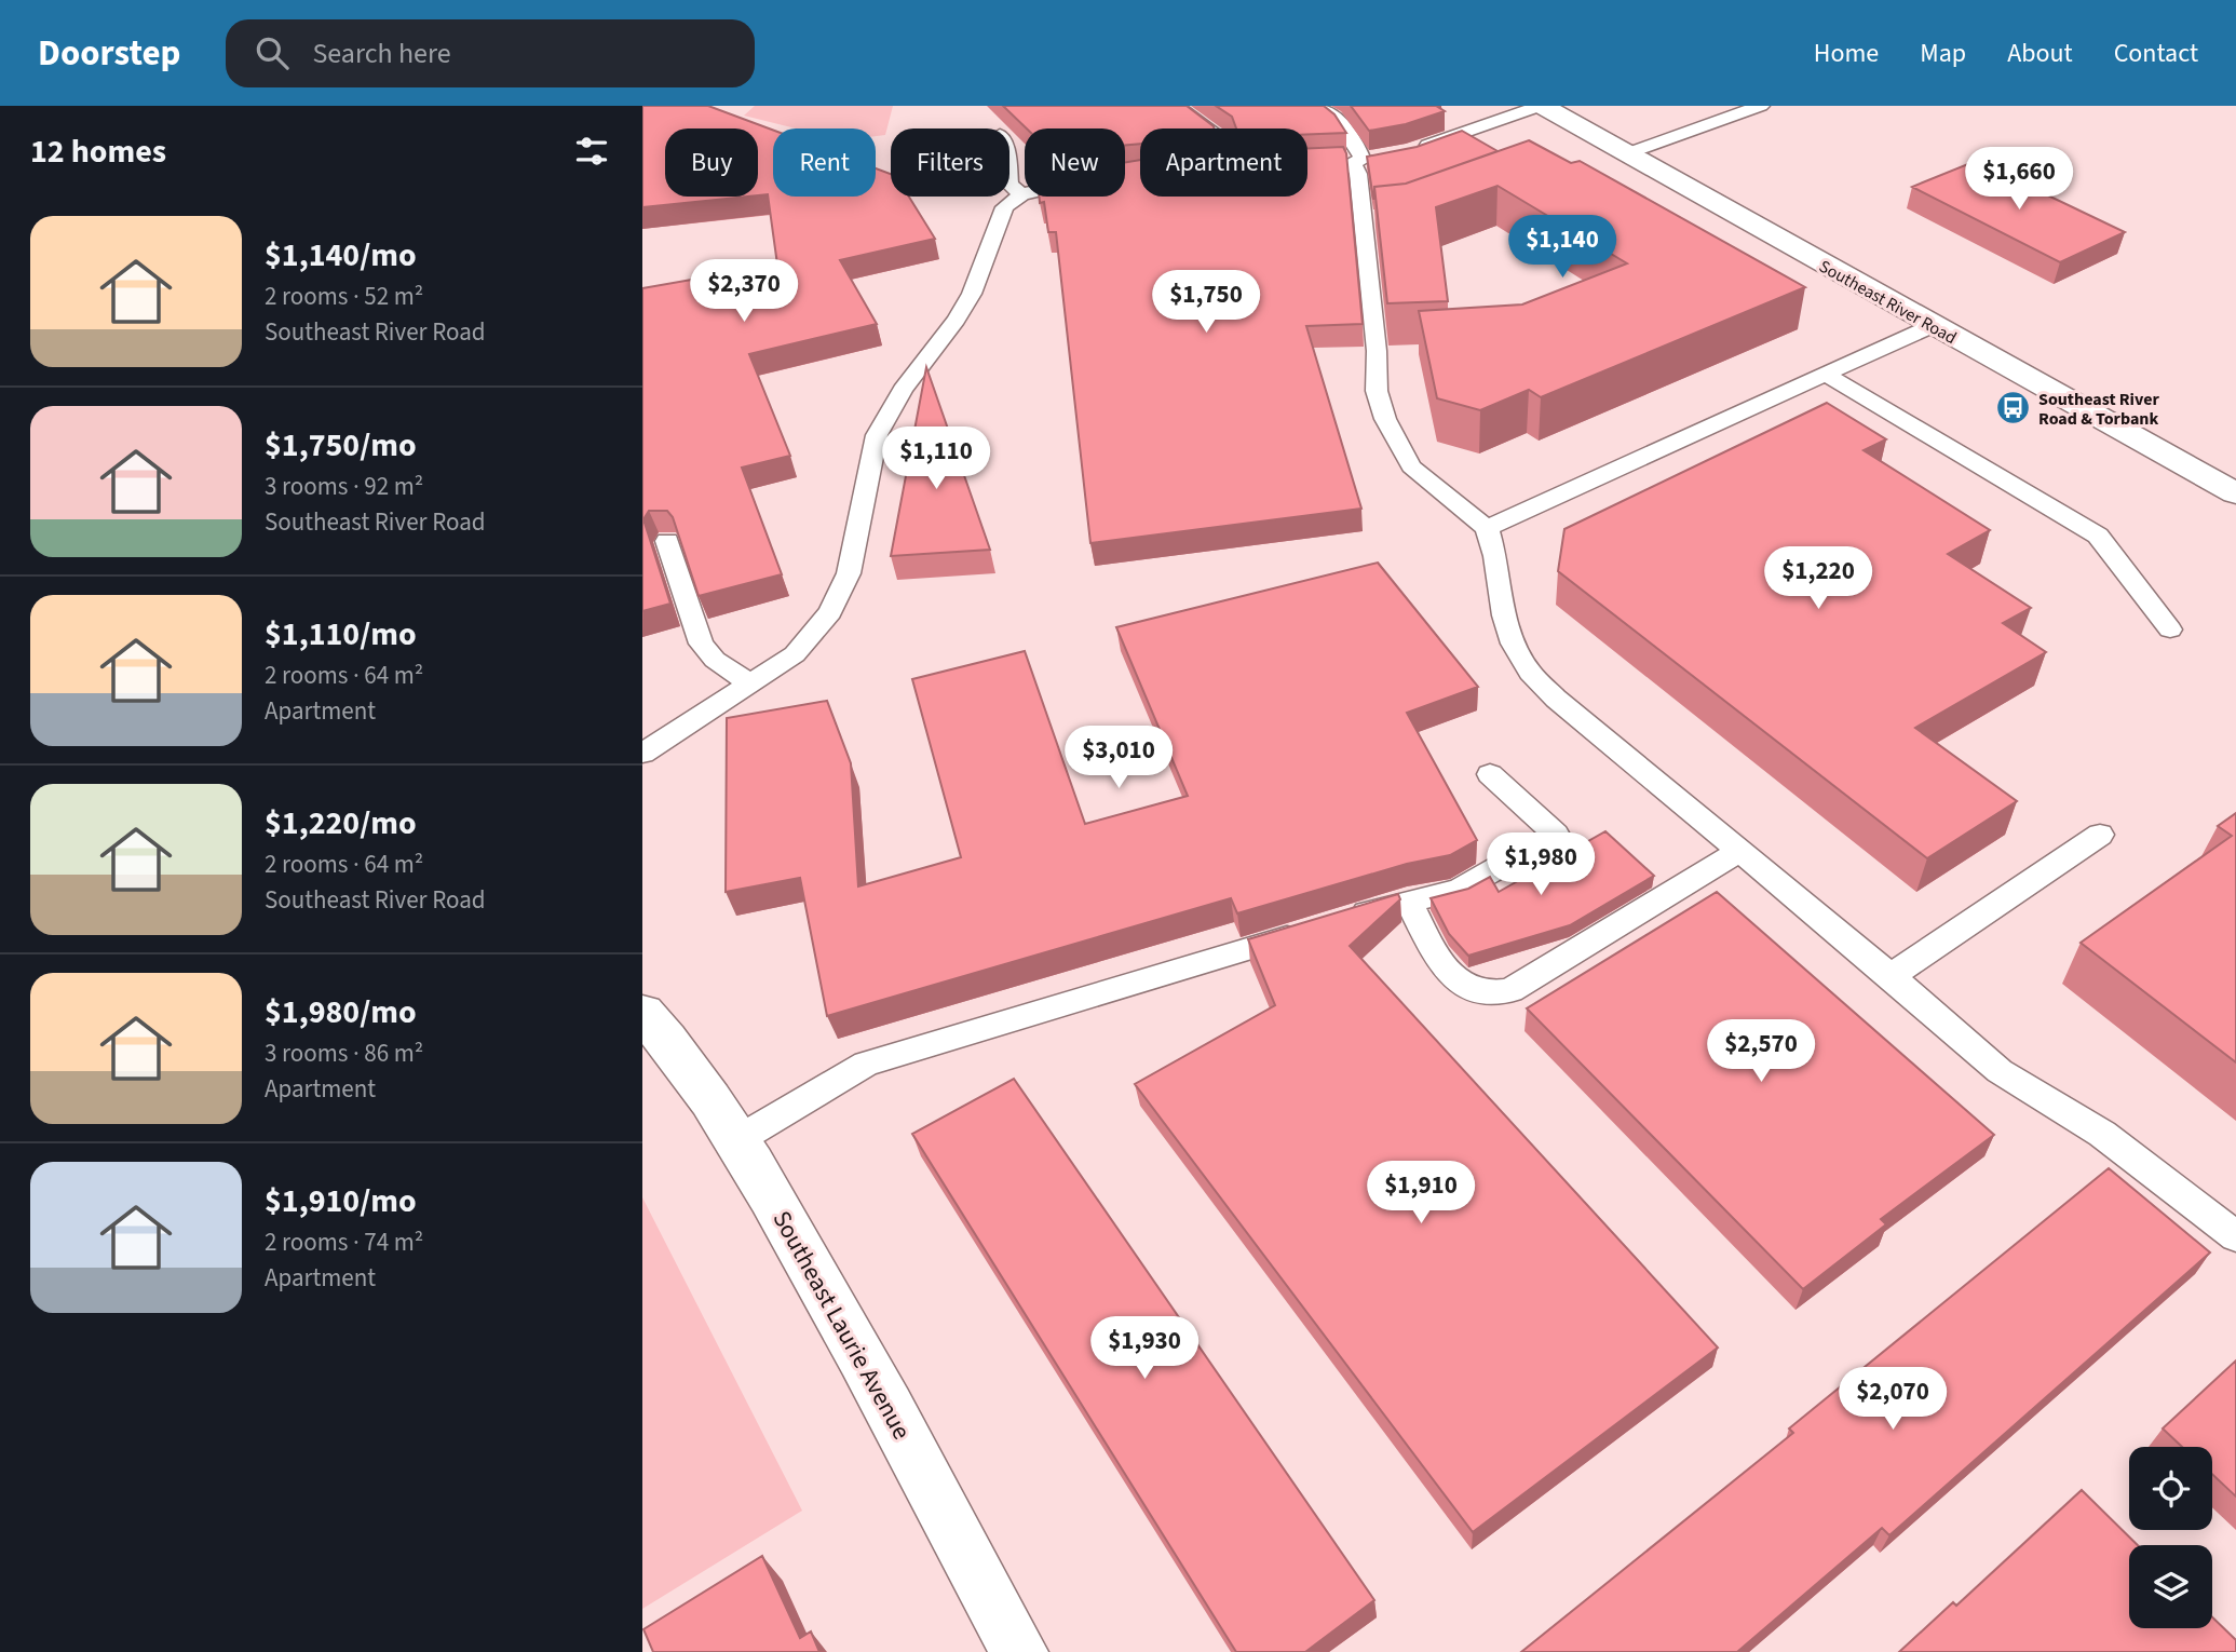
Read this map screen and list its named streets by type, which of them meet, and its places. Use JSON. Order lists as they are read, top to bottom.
{
  "streets": {
    "street": ["Southeast River Road", "Southeast Laurie Avenue"]
  },
  "places": {
    "bus stop": ["Southeast River Road & Torbank"]
  },
  "page": {
    "header": "Doorstep",
    "search": "Search here",
    "nav": [
      "Home",
      "Map",
      "About",
      "Contact"
    ],
    "heading": "12 homes",
    "chip": [
      "Buy",
      "Rent",
      "Filters",
      "New",
      "Apartment"
    ],
    "price": [
      "$1,660",
      "$1,140",
      "$2,370",
      "$1,750",
      "$1,110",
      "$1,220",
      "$3,010",
      "$1,980",
      "$2,570",
      "$1,910",
      "$1,930",
      "$2,070"
    ],
    "list": [
      {
        "name": "$1,140/mo",
        "note": "2 rooms · 52 m² · Southeast River Road"
      },
      {
        "name": "$1,750/mo",
        "note": "3 rooms · 92 m² · Southeast River Road"
      },
      {
        "name": "$1,110/mo",
        "note": "2 rooms · 64 m² · Apartment"
      },
      {
        "name": "$1,220/mo",
        "note": "2 rooms · 64 m² · Southeast River Road"
      },
      {
        "name": "$1,980/mo",
        "note": "3 rooms · 86 m² · Apartment"
      },
      {
        "name": "$1,910/mo",
        "note": "2 rooms · 74 m² · Apartment"
      }
    ]
  }
}
